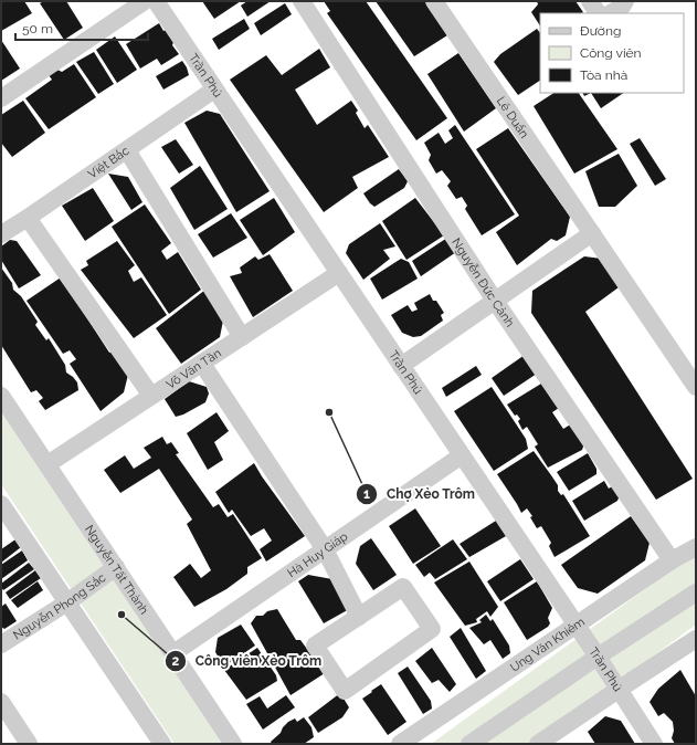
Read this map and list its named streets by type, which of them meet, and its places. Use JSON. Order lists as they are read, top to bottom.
{
  "streets": {
    "street": [
      "Trần Phú",
      "Lê Duẩn",
      "Việt Bắc",
      "Nguyễn Đức Cảnh",
      "Võ Văn Tần",
      "Hà Huy Giáp",
      "Nguyễn Tất Thành",
      "Nguyễn Phong Sắc",
      "Ung Văn Khiêm"
    ]
  },
  "crossings": [
    ["Trần Phú", "Việt Bắc"],
    ["Trần Phú", "Võ Văn Tần"],
    ["Trần Phú", "Hà Huy Giáp"],
    ["Trần Phú", "Ung Văn Khiêm"],
    ["Nguyễn Đức Cảnh", "Ung Văn Khiêm"],
    ["Võ Văn Tần", "Nguyễn Tất Thành"],
    ["Hà Huy Giáp", "Nguyễn Tất Thành"],
    ["Nguyễn Tất Thành", "Nguyễn Phong Sắc"]
  ],
  "places": ["Chợ Xẻo Trôm", "Công viên Xẻo Trôm"],
  "legend": ["Đường", "Công viên", "Tòa nhà"],
  "scale_bar": "50 m"
}
